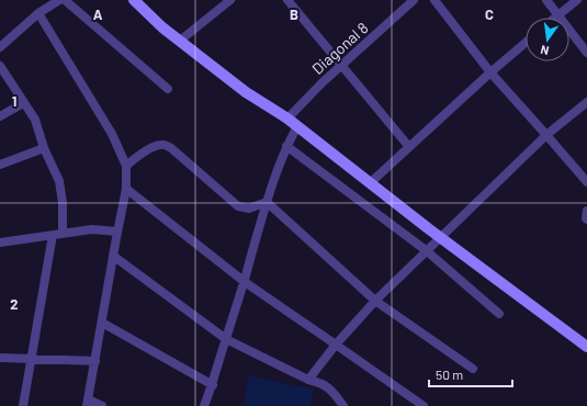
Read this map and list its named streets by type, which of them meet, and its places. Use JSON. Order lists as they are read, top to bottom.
{
  "streets": {
    "street": ["Diagonal 8"]
  },
  "scale_bar": "50 m",
  "north": "bottom",
  "grid": {
    "columns": ["A", "B", "C"],
    "rows": ["1", "2"]
  }
}
